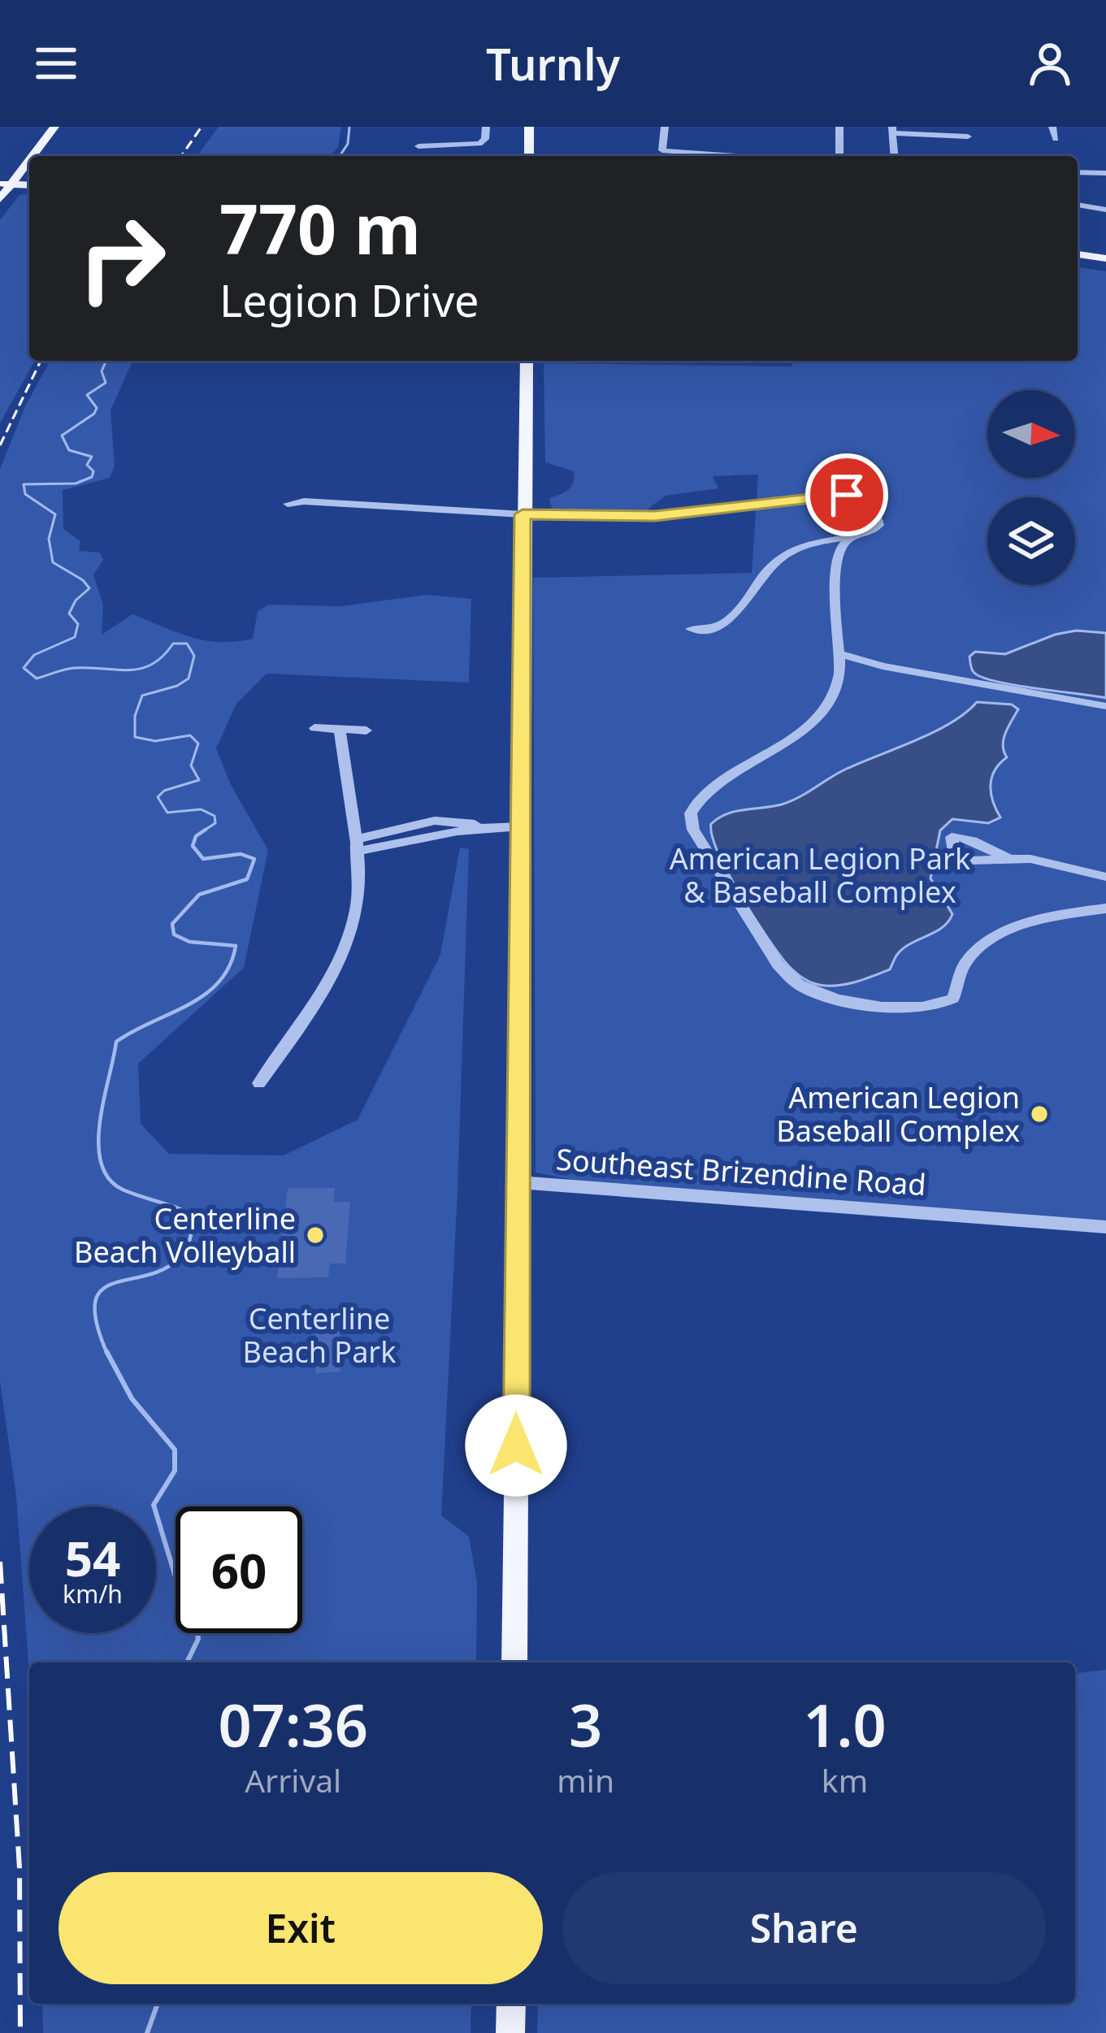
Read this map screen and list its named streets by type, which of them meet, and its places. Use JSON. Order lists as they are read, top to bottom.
{
  "streets": {
    "street": ["Southeast Brizendine Road"]
  },
  "parks": ["American Legion Park & Baseball Complex", "Centerline Beach Park"],
  "places": ["American Legion Baseball Complex", "Centerline Beach Volleyball"],
  "north": "right",
  "page": {
    "header": "Turnly",
    "turn": ["770 m", "Legion Drive"],
    "speed": "54 km/h",
    "limit": "60",
    "eta": [
      "07:36",
      "Arrival",
      "3",
      "min",
      "1.0",
      "km"
    ],
    "buttons": ["Exit", "Share"]
  }
}
